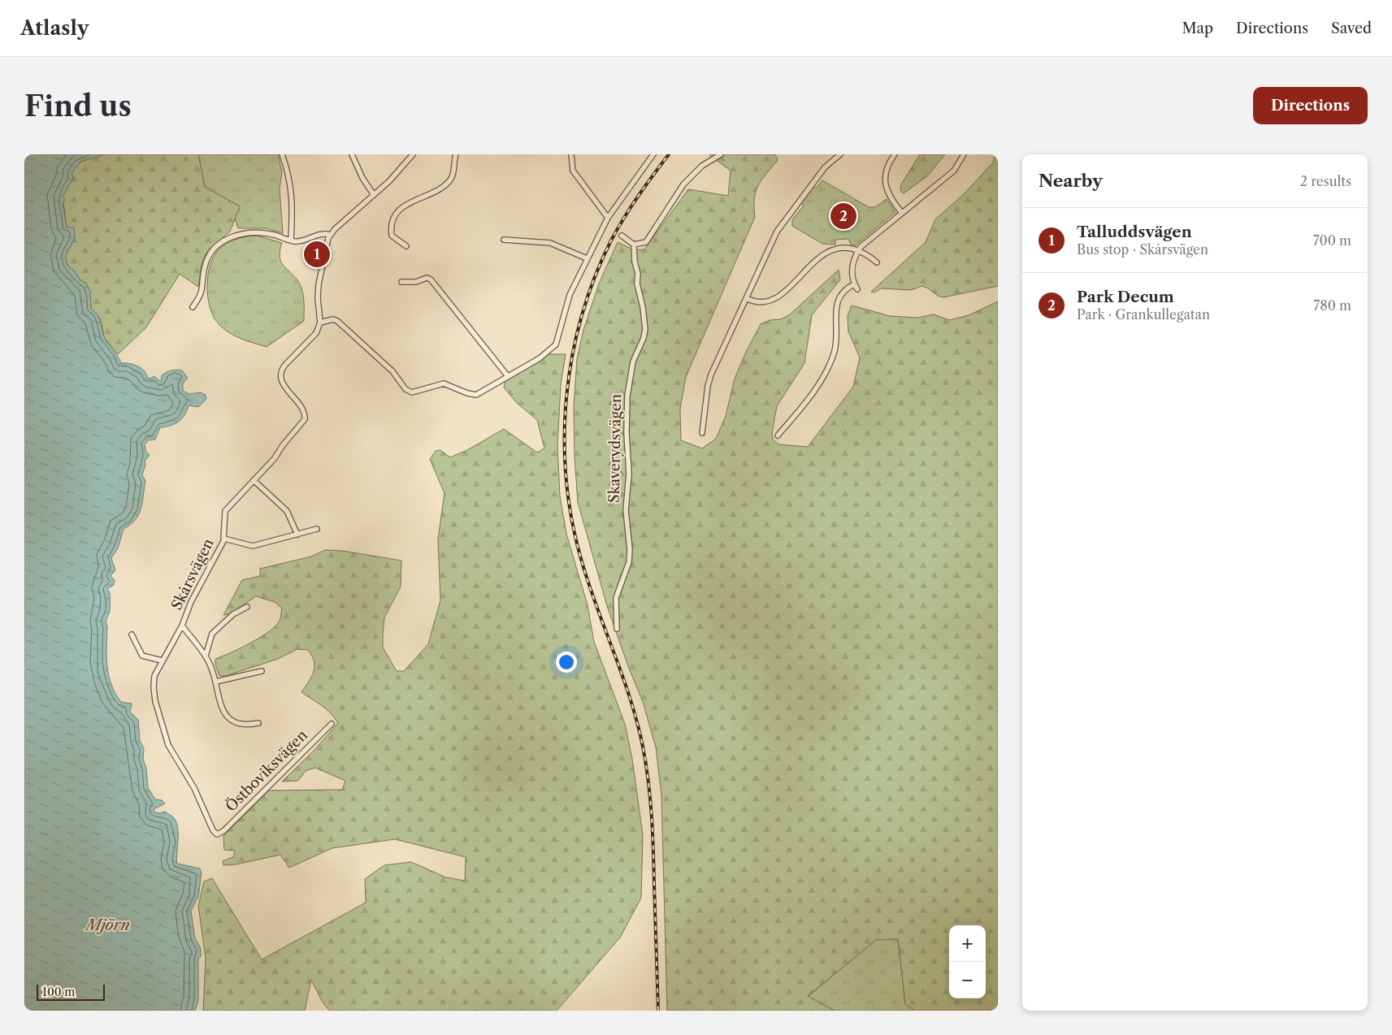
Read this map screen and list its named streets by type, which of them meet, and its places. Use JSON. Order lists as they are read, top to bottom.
{
  "streets": {
    "street": ["Skaverydsvägen", "Skårsvägen", "Östboviksvägen"]
  },
  "crossings": [
    ["Skårsvägen", "Östboviksvägen"]
  ],
  "water": ["Mjörn"],
  "scale_bar": "100 m",
  "page": {
    "header": "Atlasly",
    "nav": ["Map", "Directions", "Saved"],
    "buttons": "Directions",
    "title": "Find us",
    "heading": ["Nearby", "2 results"],
    "pins": ["2", "1"],
    "list": [
      {
        "mark": "1",
        "name": "Talluddsvägen",
        "note": "Bus stop · Skårsvägen",
        "value": "700 m"
      },
      {
        "mark": "2",
        "name": "Park Decum",
        "note": "Park · Grankullegatan",
        "value": "780 m"
      }
    ],
    "map_buttons": ["+", "−"],
    "scale": "100 m"
  }
}
